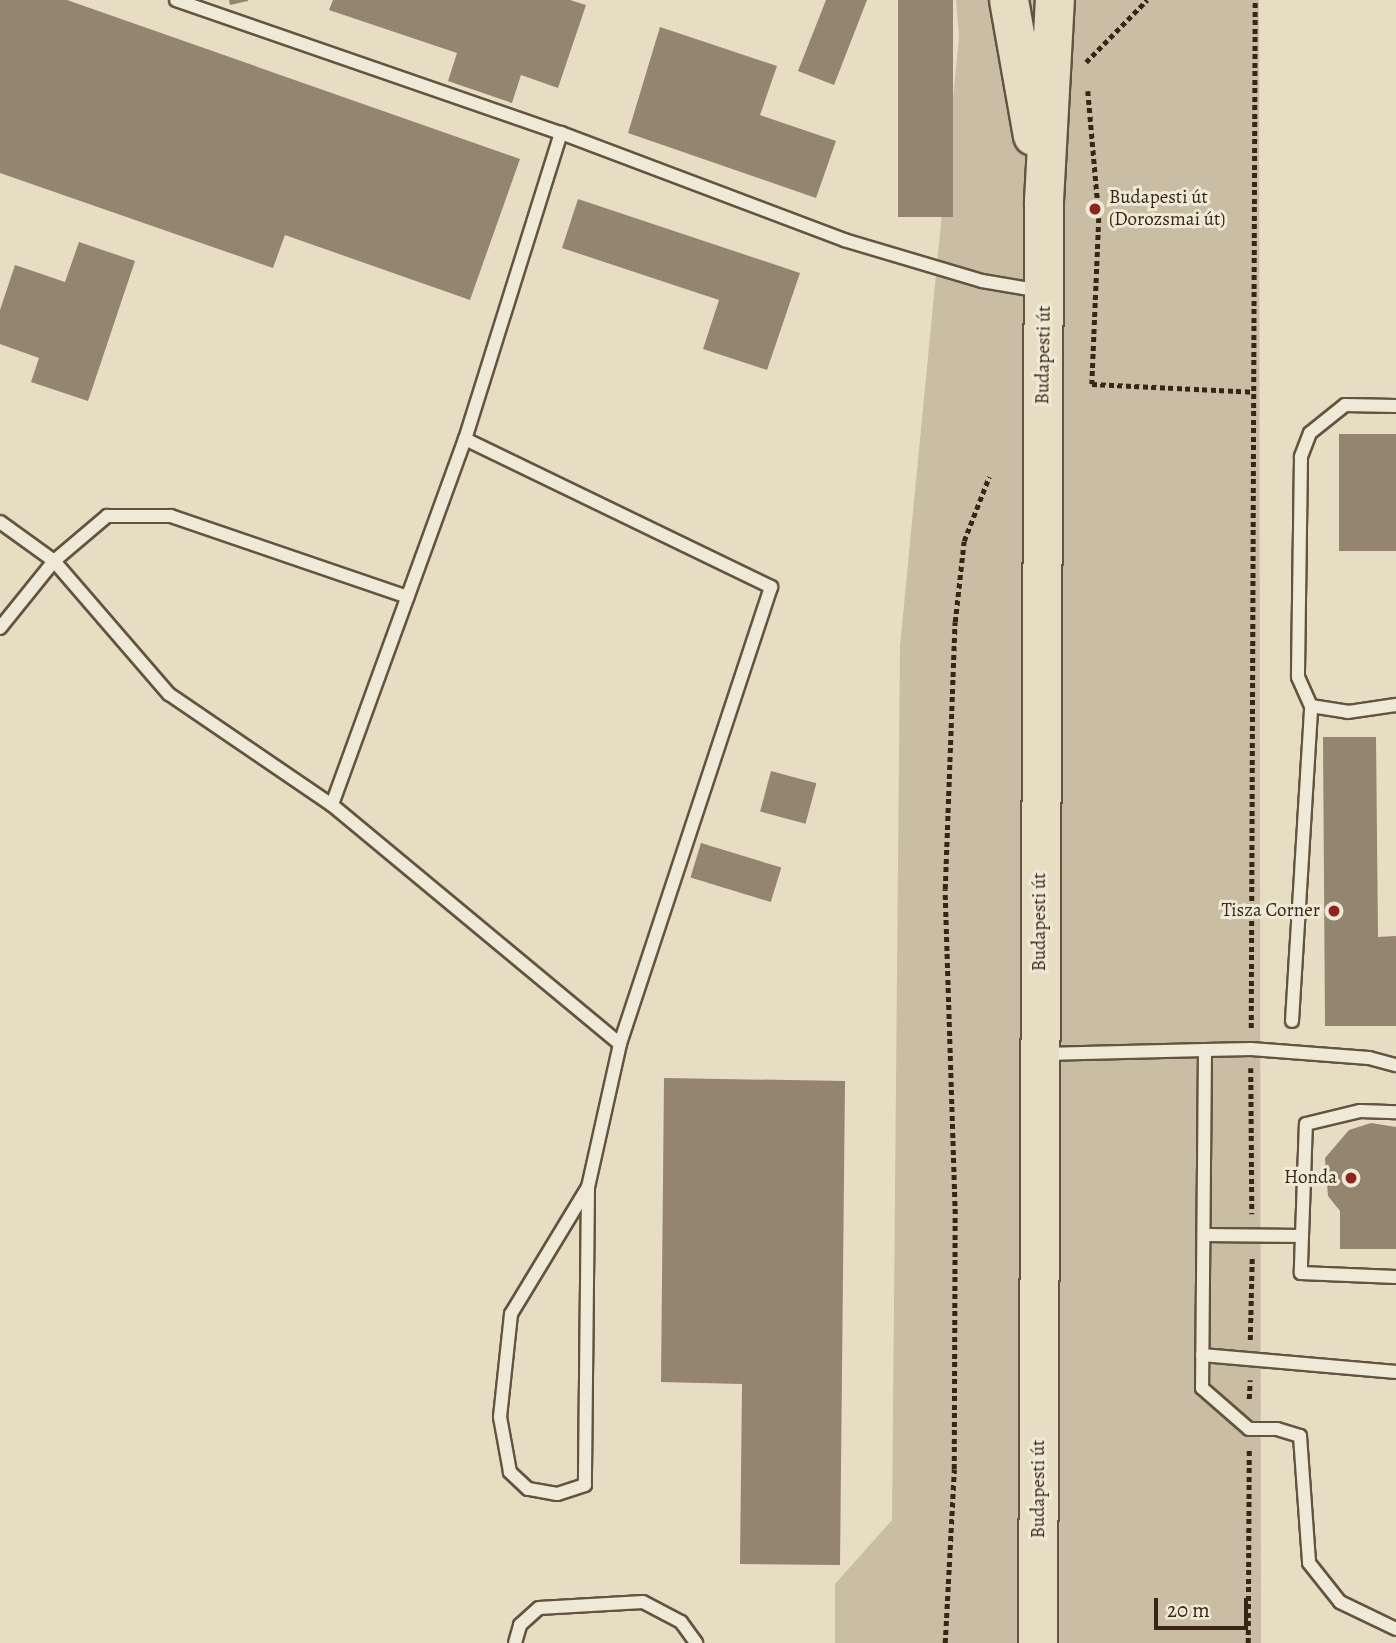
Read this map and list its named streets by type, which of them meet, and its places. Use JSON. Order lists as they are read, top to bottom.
{
  "streets": {
    "main road": ["Budapesti út"]
  },
  "places": ["Budapesti út (Dorozsmai út)", "Tisza Corner", "Honda"],
  "scale_bar": "20 m"
}
